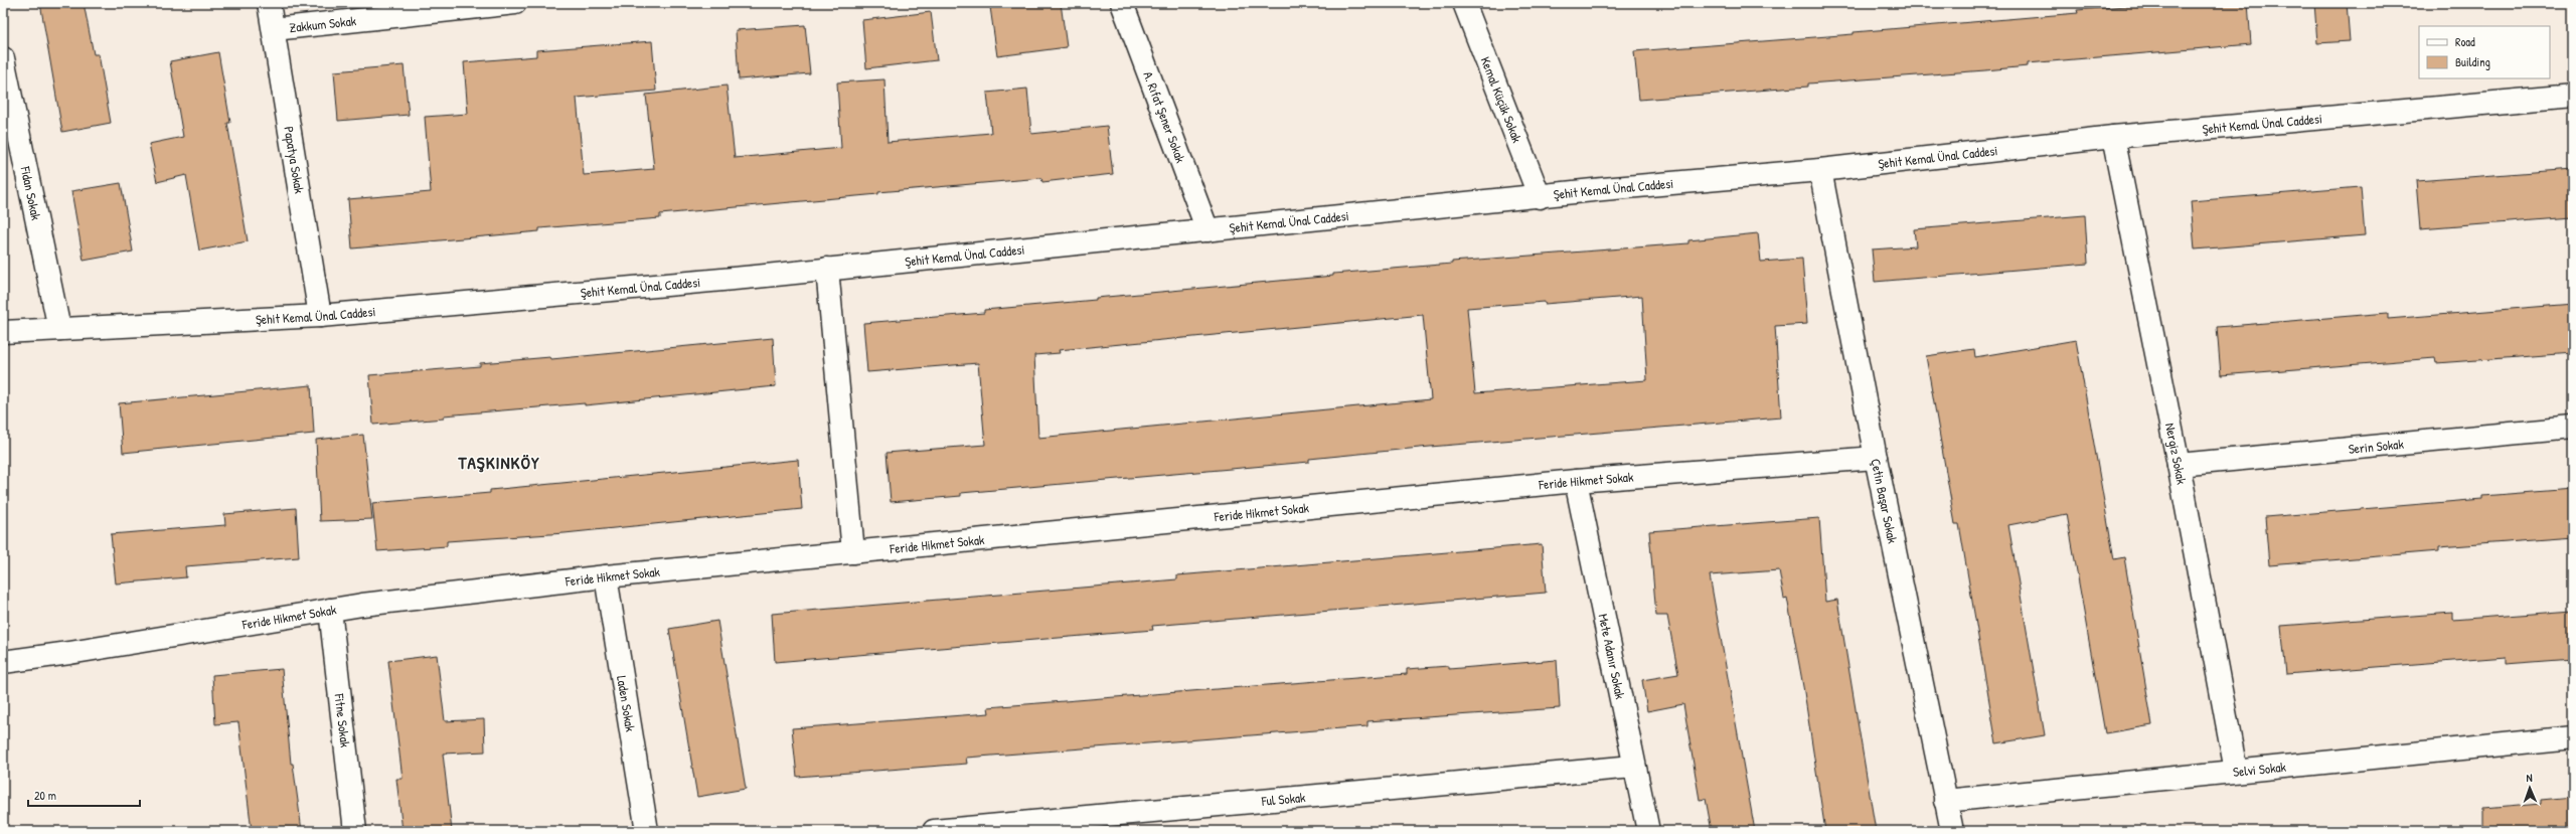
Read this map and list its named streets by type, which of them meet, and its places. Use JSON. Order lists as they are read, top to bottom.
{
  "streets": {
    "street": [
      "Zakkum Sokak",
      "Kemal Küçük Sokak",
      "A. Rıfat Şener Sokak",
      "Şehit Kemal Ünal Caddesi",
      "Papatya Sokak",
      "Fidan Sokak",
      "Serin Sokak",
      "Nergiz Sokak",
      "Feride Hikmet Sokak",
      "Çetin Başar Sokak",
      "Mete Adanır Sokak",
      "Laden Sokak",
      "Fitne Sokak",
      "Selvi Sokak",
      "Ful Sokak"
    ]
  },
  "crossings": [
    ["Zakkum Sokak", "Papatya Sokak"],
    ["Kemal Küçük Sokak", "Şehit Kemal Ünal Caddesi"],
    ["A. Rıfat Şener Sokak", "Şehit Kemal Ünal Caddesi"],
    ["Şehit Kemal Ünal Caddesi", "Papatya Sokak"],
    ["Şehit Kemal Ünal Caddesi", "Fidan Sokak"],
    ["Şehit Kemal Ünal Caddesi", "Nergiz Sokak"],
    ["Şehit Kemal Ünal Caddesi", "Çetin Başar Sokak"],
    ["Serin Sokak", "Nergiz Sokak"],
    ["Nergiz Sokak", "Selvi Sokak"],
    ["Feride Hikmet Sokak", "Çetin Başar Sokak"],
    ["Feride Hikmet Sokak", "Mete Adanır Sokak"],
    ["Feride Hikmet Sokak", "Laden Sokak"],
    ["Feride Hikmet Sokak", "Fitne Sokak"],
    ["Çetin Başar Sokak", "Selvi Sokak"],
    ["Mete Adanır Sokak", "Ful Sokak"]
  ],
  "districts": ["TAŞKINKÖY"],
  "legend": ["Road", "Building"],
  "scale_bar": "20 m",
  "north": "top"
}
